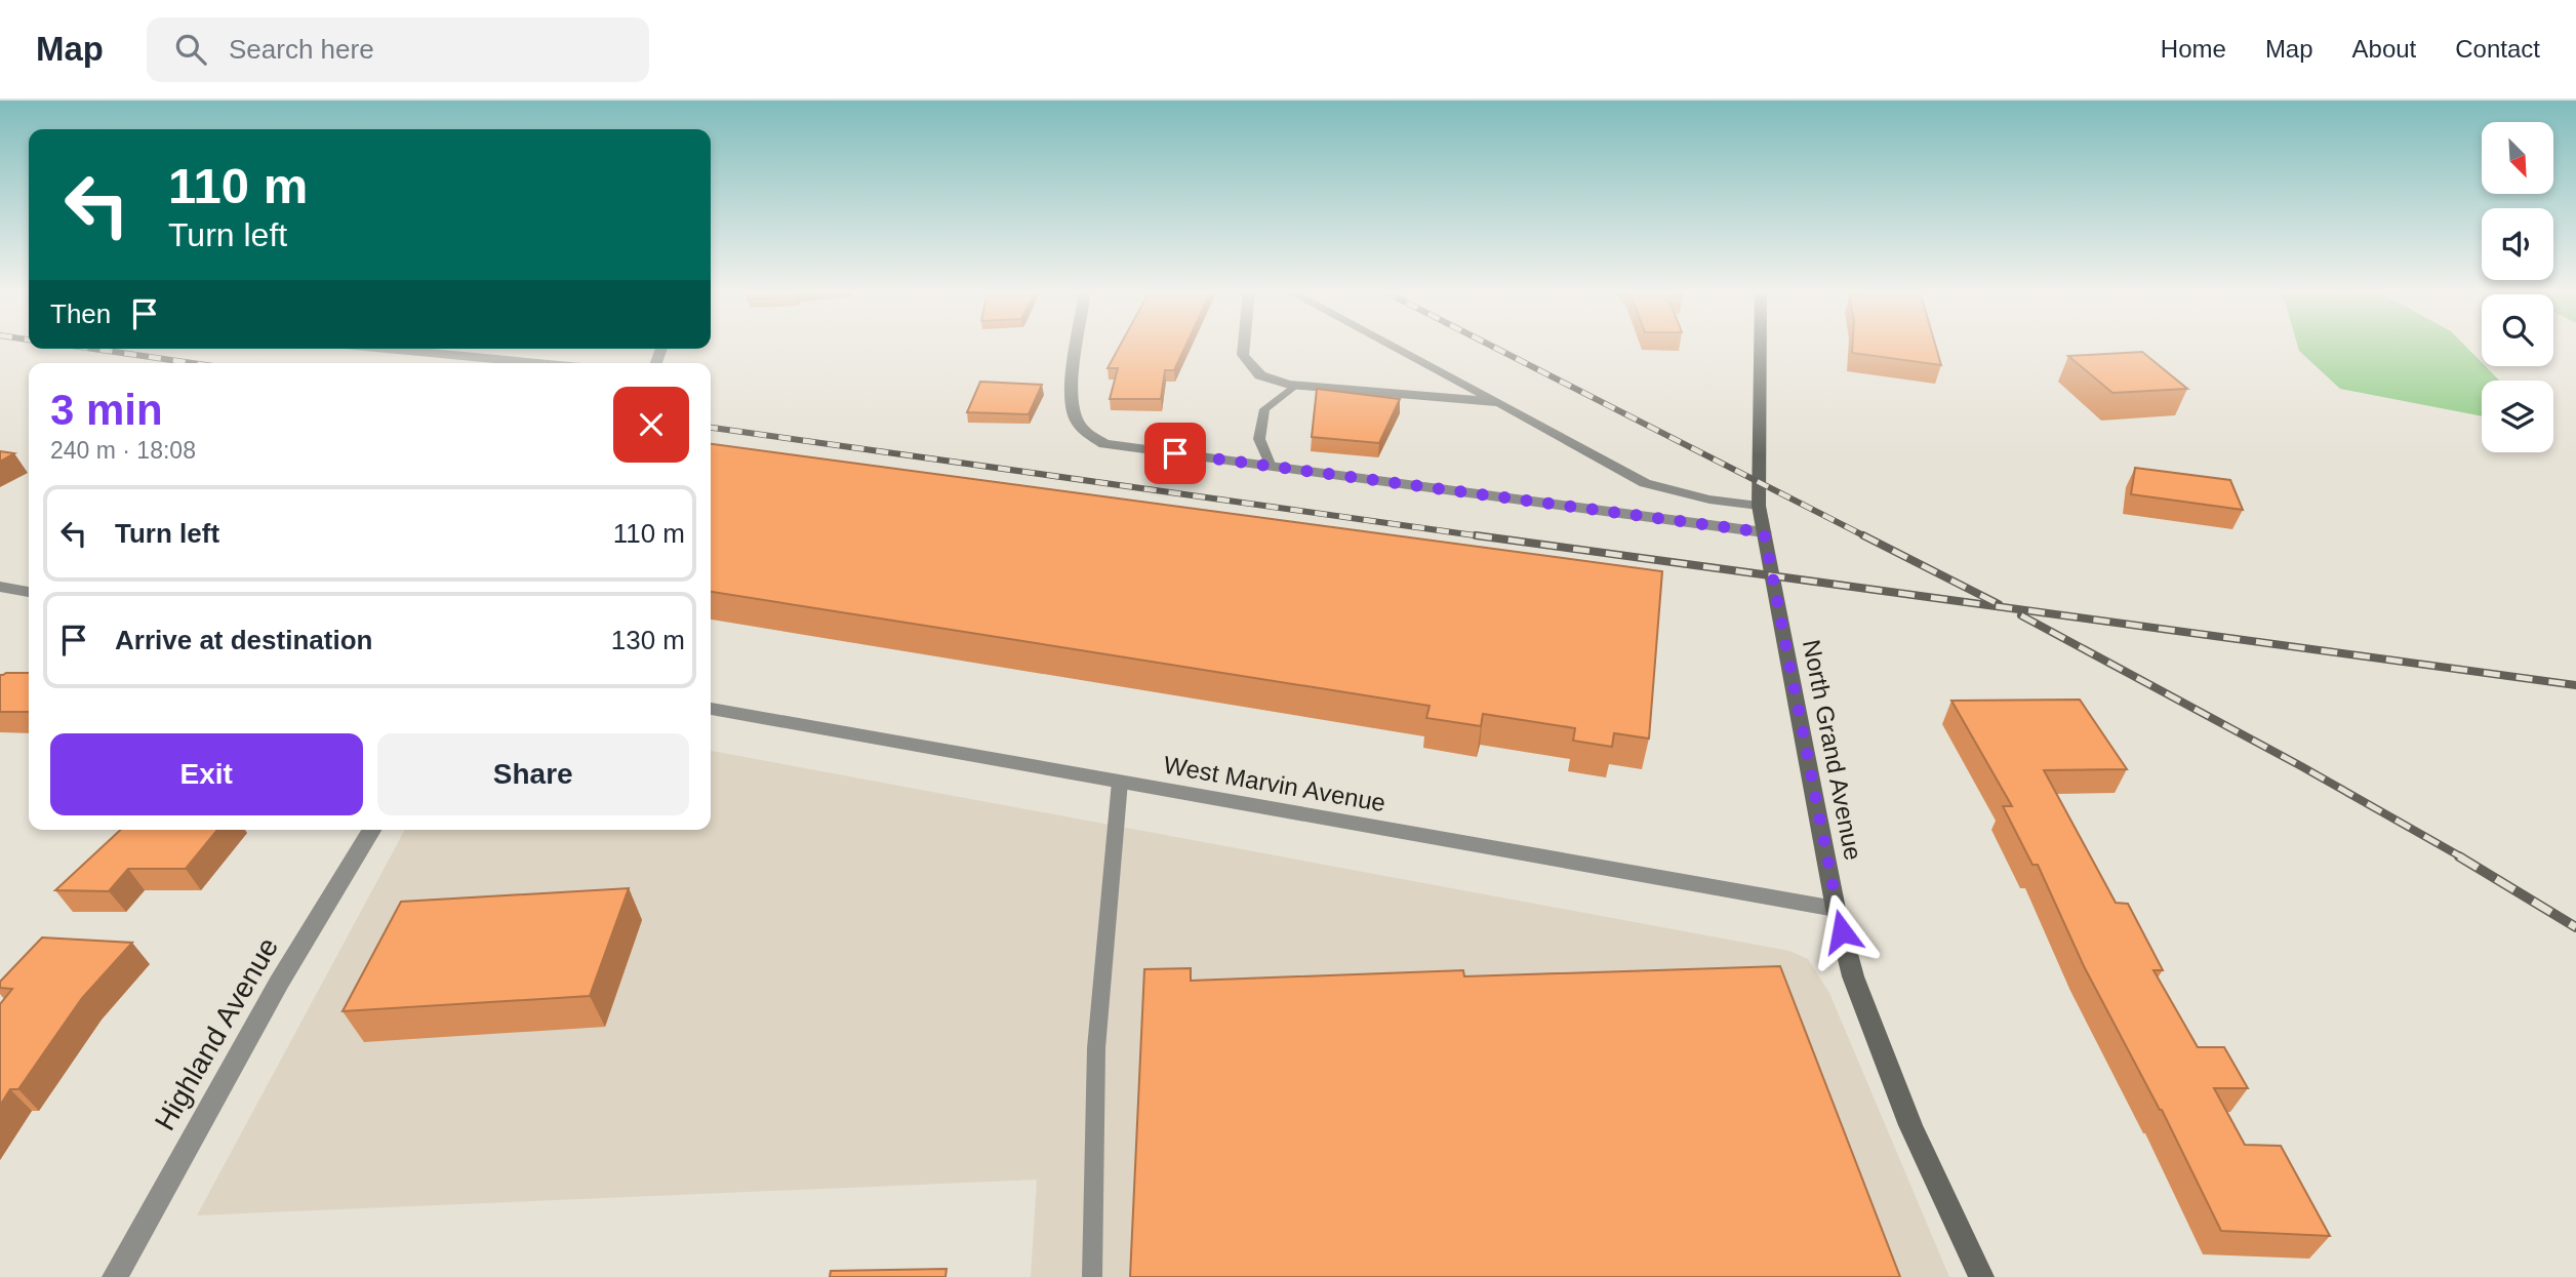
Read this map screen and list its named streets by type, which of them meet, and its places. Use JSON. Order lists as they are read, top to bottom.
{
  "streets": {
    "main road": ["North Grand Avenue"],
    "street": ["West Marvin Avenue", "Highland Avenue"]
  },
  "crossings": [
    ["North Grand Avenue", "West Marvin Avenue"]
  ],
  "north": "bottom right",
  "page": {
    "header": "Map",
    "search": "Search here",
    "nav": [
      "Home",
      "Map",
      "About",
      "Contact"
    ],
    "turn": ["110 m", "Turn left"],
    "then": "Then",
    "heading": ["3 min", "240 m · 18:08"],
    "list": [
      {
        "name": "Turn left",
        "value": "110 m"
      },
      {
        "name": "Arrive at destination",
        "value": "130 m"
      }
    ],
    "buttons": ["Exit", "Share"]
  }
}
